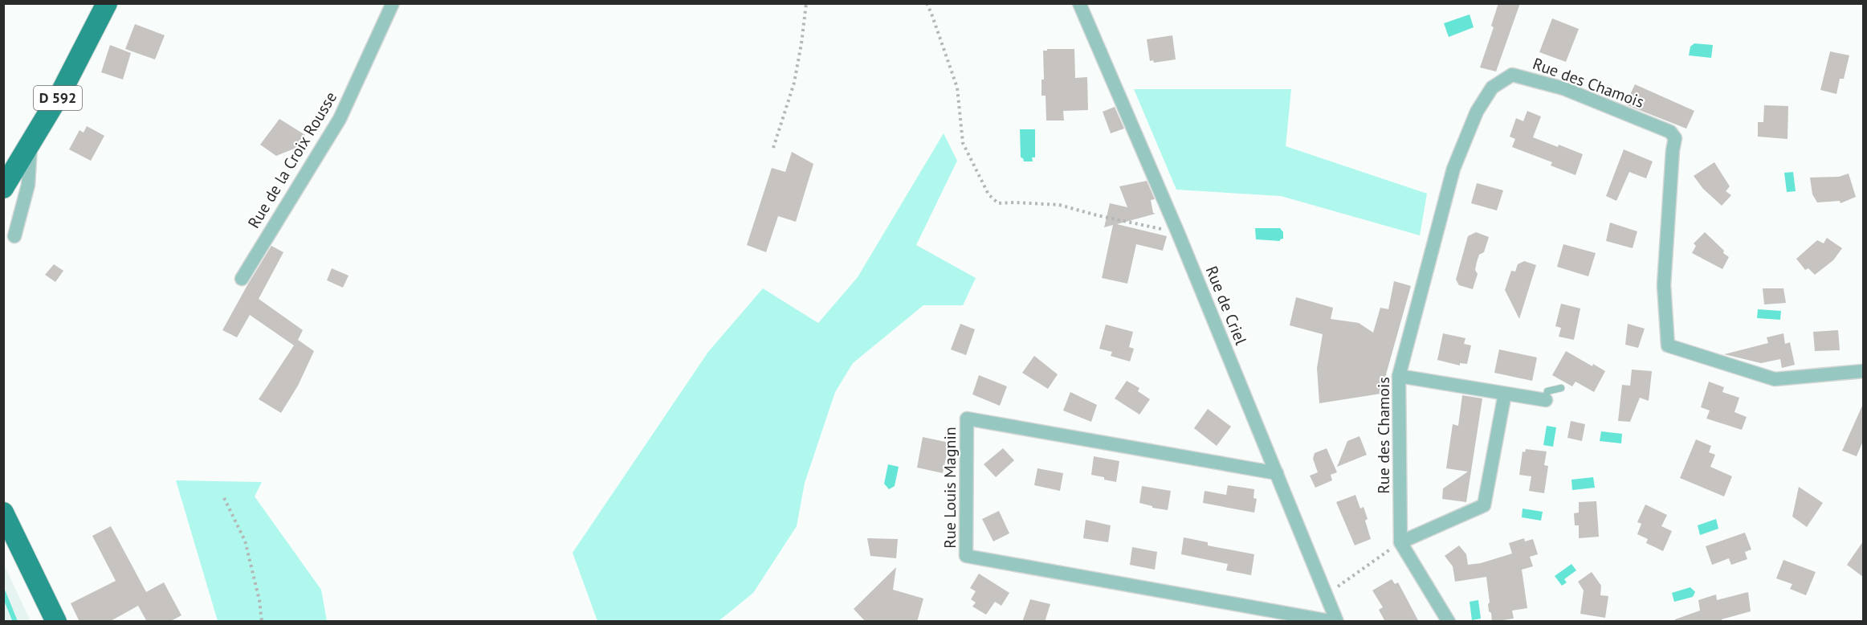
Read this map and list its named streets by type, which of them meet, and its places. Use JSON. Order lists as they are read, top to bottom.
{
  "streets": {
    "main road": ["D 592"],
    "street": [
      "Rue des Chamois",
      "Rue de la Croix Rousse",
      "Rue de Criel",
      "Rue Louis Magnin"
    ]
  },
  "crossings": [
    ["Rue de Criel", "Rue Louis Magnin"]
  ]
}
